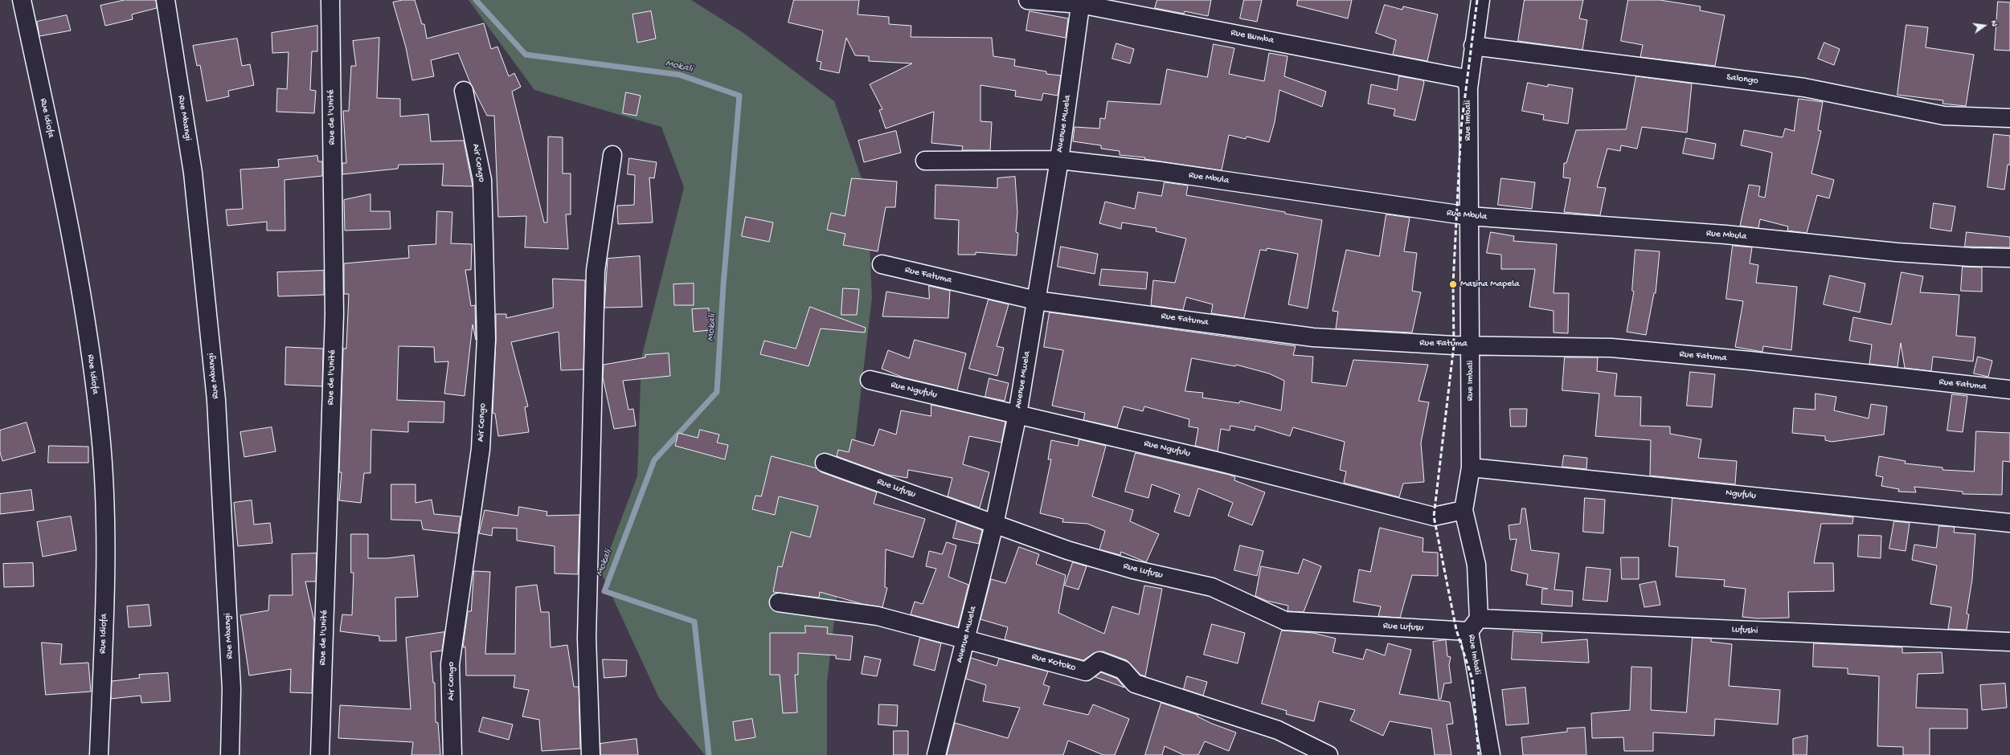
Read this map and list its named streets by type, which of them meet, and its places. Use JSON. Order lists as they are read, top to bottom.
{
  "streets": {
    "street": [
      "Rue Bumba",
      "Salongo",
      "Rue de l'Unité",
      "Rue Idiofa",
      "Rue Mbangi",
      "Rue Imbali",
      "Avenue Mwela",
      "Air Congo",
      "Rue Mbula",
      "Rue Fatuma",
      "Rue Ngufulu",
      "Rue Lufusu",
      "Ngufulu",
      "Lufushi",
      "Rue Kotoko"
    ]
  },
  "crossings": [
    ["Rue Bumba", "Rue Imbali"],
    ["Rue Bumba", "Avenue Mwela"],
    ["Salongo", "Rue Imbali"],
    ["Rue Imbali", "Rue Mbula"],
    ["Rue Imbali", "Rue Fatuma"],
    ["Rue Imbali", "Rue Ngufulu"],
    ["Rue Imbali", "Rue Lufusu"],
    ["Rue Imbali", "Ngufulu"],
    ["Rue Imbali", "Lufushi"],
    ["Avenue Mwela", "Rue Mbula"],
    ["Avenue Mwela", "Rue Fatuma"],
    ["Avenue Mwela", "Rue Ngufulu"],
    ["Avenue Mwela", "Rue Lufusu"],
    ["Avenue Mwela", "Rue Kotoko"],
    ["Rue Lufusu", "Lufushi"]
  ],
  "water": ["Mokali"],
  "places": ["Masina Mapela"],
  "north": "right"
}
